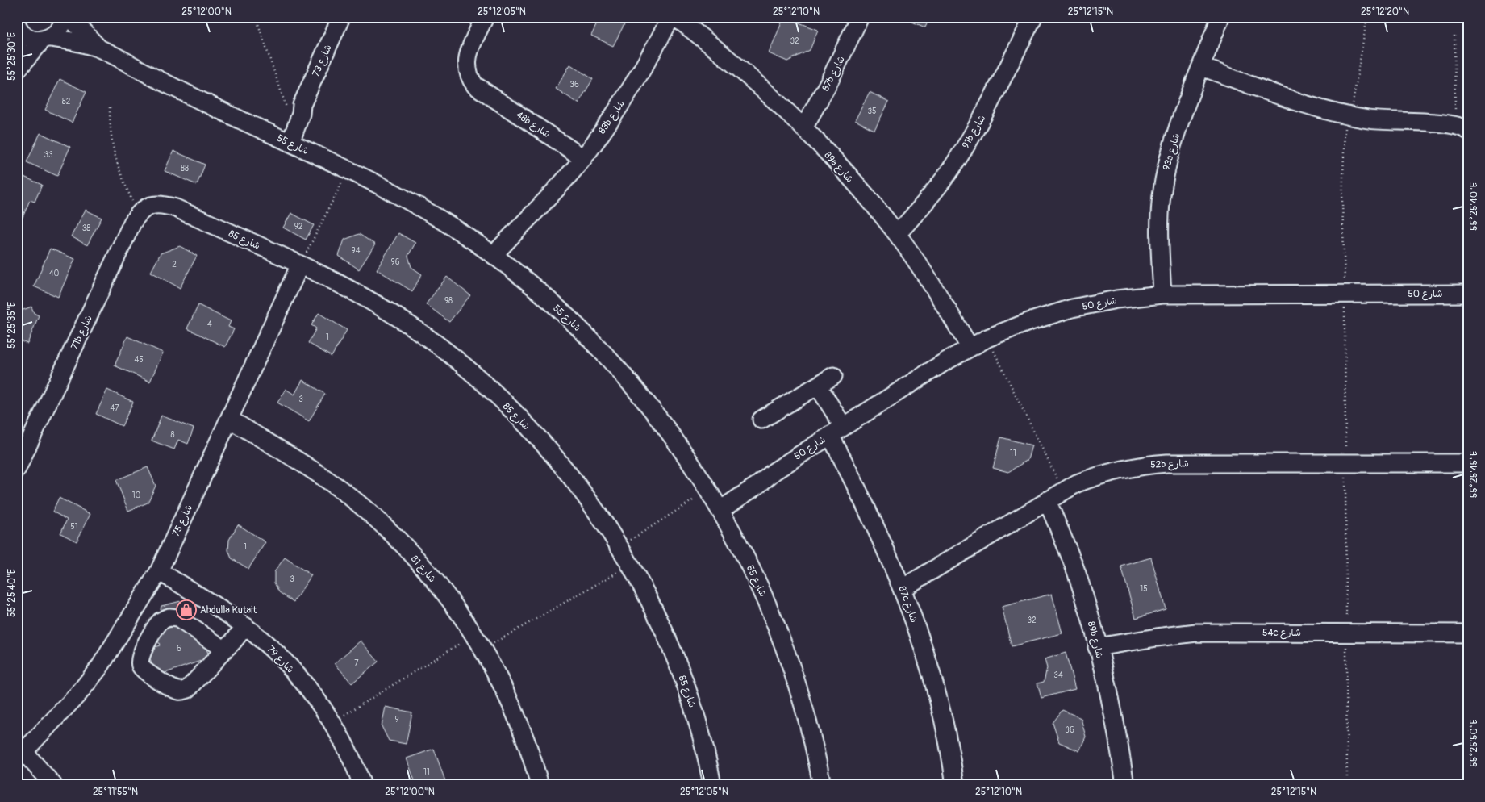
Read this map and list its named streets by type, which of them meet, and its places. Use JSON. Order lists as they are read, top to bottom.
{
  "streets": {
    "street": [
      "شارع 73",
      "87b شارع",
      "83b شارع",
      "48b شارع",
      "91b شارع",
      "شارع 55",
      "93a شارع",
      "89a شارع",
      "شارع 85",
      "شارع 50",
      "71b شارع",
      "52b شارع",
      "شارع 75",
      "شارع 81",
      "87c شارع",
      "54c شارع",
      "89b شارع",
      "شارع 79"
    ]
  },
  "crossings": [
    ["شارع 73", "شارع 55"],
    ["87b شارع", "89a شارع"],
    ["83b شارع", "48b شارع"],
    ["83b شارع", "شارع 55"],
    ["91b شارع", "89a شارع"],
    ["شارع 55", "شارع 50"],
    ["93a شارع", "شارع 50"],
    ["89a شارع", "شارع 50"],
    ["شارع 85", "71b شارع"],
    ["شارع 85", "شارع 75"],
    ["شارع 50", "87c شارع"],
    ["52b شارع", "87c شارع"],
    ["52b شارع", "89b شارع"],
    ["شارع 75", "شارع 81"],
    ["شارع 75", "شارع 79"],
    ["54c شارع", "89b شارع"]
  ],
  "places": {
    "shop": ["Abdulla Kutait"]
  },
  "house_numbers": [
    "32",
    "36",
    "82",
    "35",
    "33",
    "88",
    "92",
    "38",
    "94",
    "96",
    "2",
    "40",
    "98",
    "4",
    "1",
    "45",
    "3",
    "47",
    "8",
    "11",
    "10",
    "51",
    "1",
    "3",
    "15",
    "32",
    "6",
    "7",
    "34",
    "9",
    "36",
    "11"
  ],
  "coordinates": [
    "25°12'00\"N",
    "25°12'05\"N",
    "25°12'10\"N",
    "25°12'15\"N",
    "25°12'20\"N",
    "55°25'30\"E",
    "55°25'40\"E",
    "55°25'35\"E",
    "55°25'45\"E",
    "55°25'50\"E",
    "25°11'55\"N"
  ]
}
